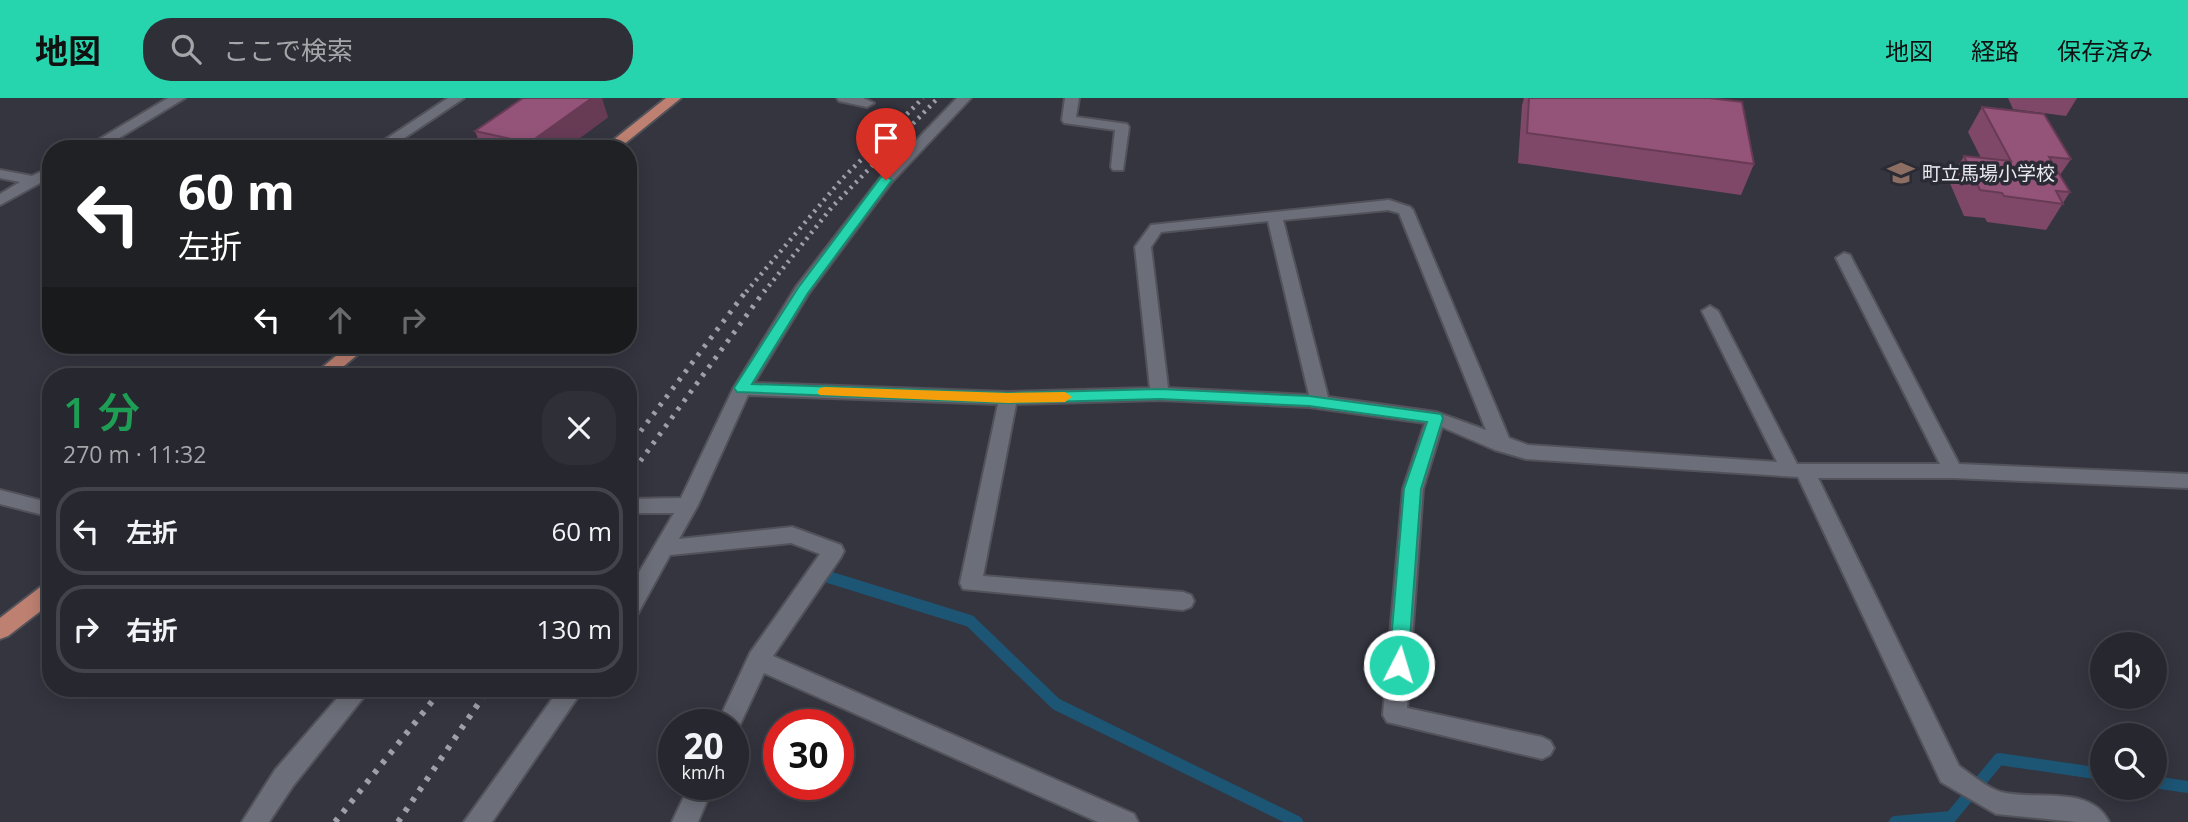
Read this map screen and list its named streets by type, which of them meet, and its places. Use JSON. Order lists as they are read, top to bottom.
{
  "places": {
    "school or university": ["町立馬場小学校"]
  },
  "page": {
    "header": "地図",
    "search": "ここで検索",
    "nav": ["地図", "経路", "保存済み"],
    "turn": ["60 m", "左折"],
    "heading": ["1 分", "270 m · 11:32"],
    "list": [
      {
        "name": "左折",
        "value": "60 m"
      },
      {
        "name": "右折",
        "value": "130 m"
      }
    ],
    "speed": "20 km/h",
    "limit": "30"
  }
}
